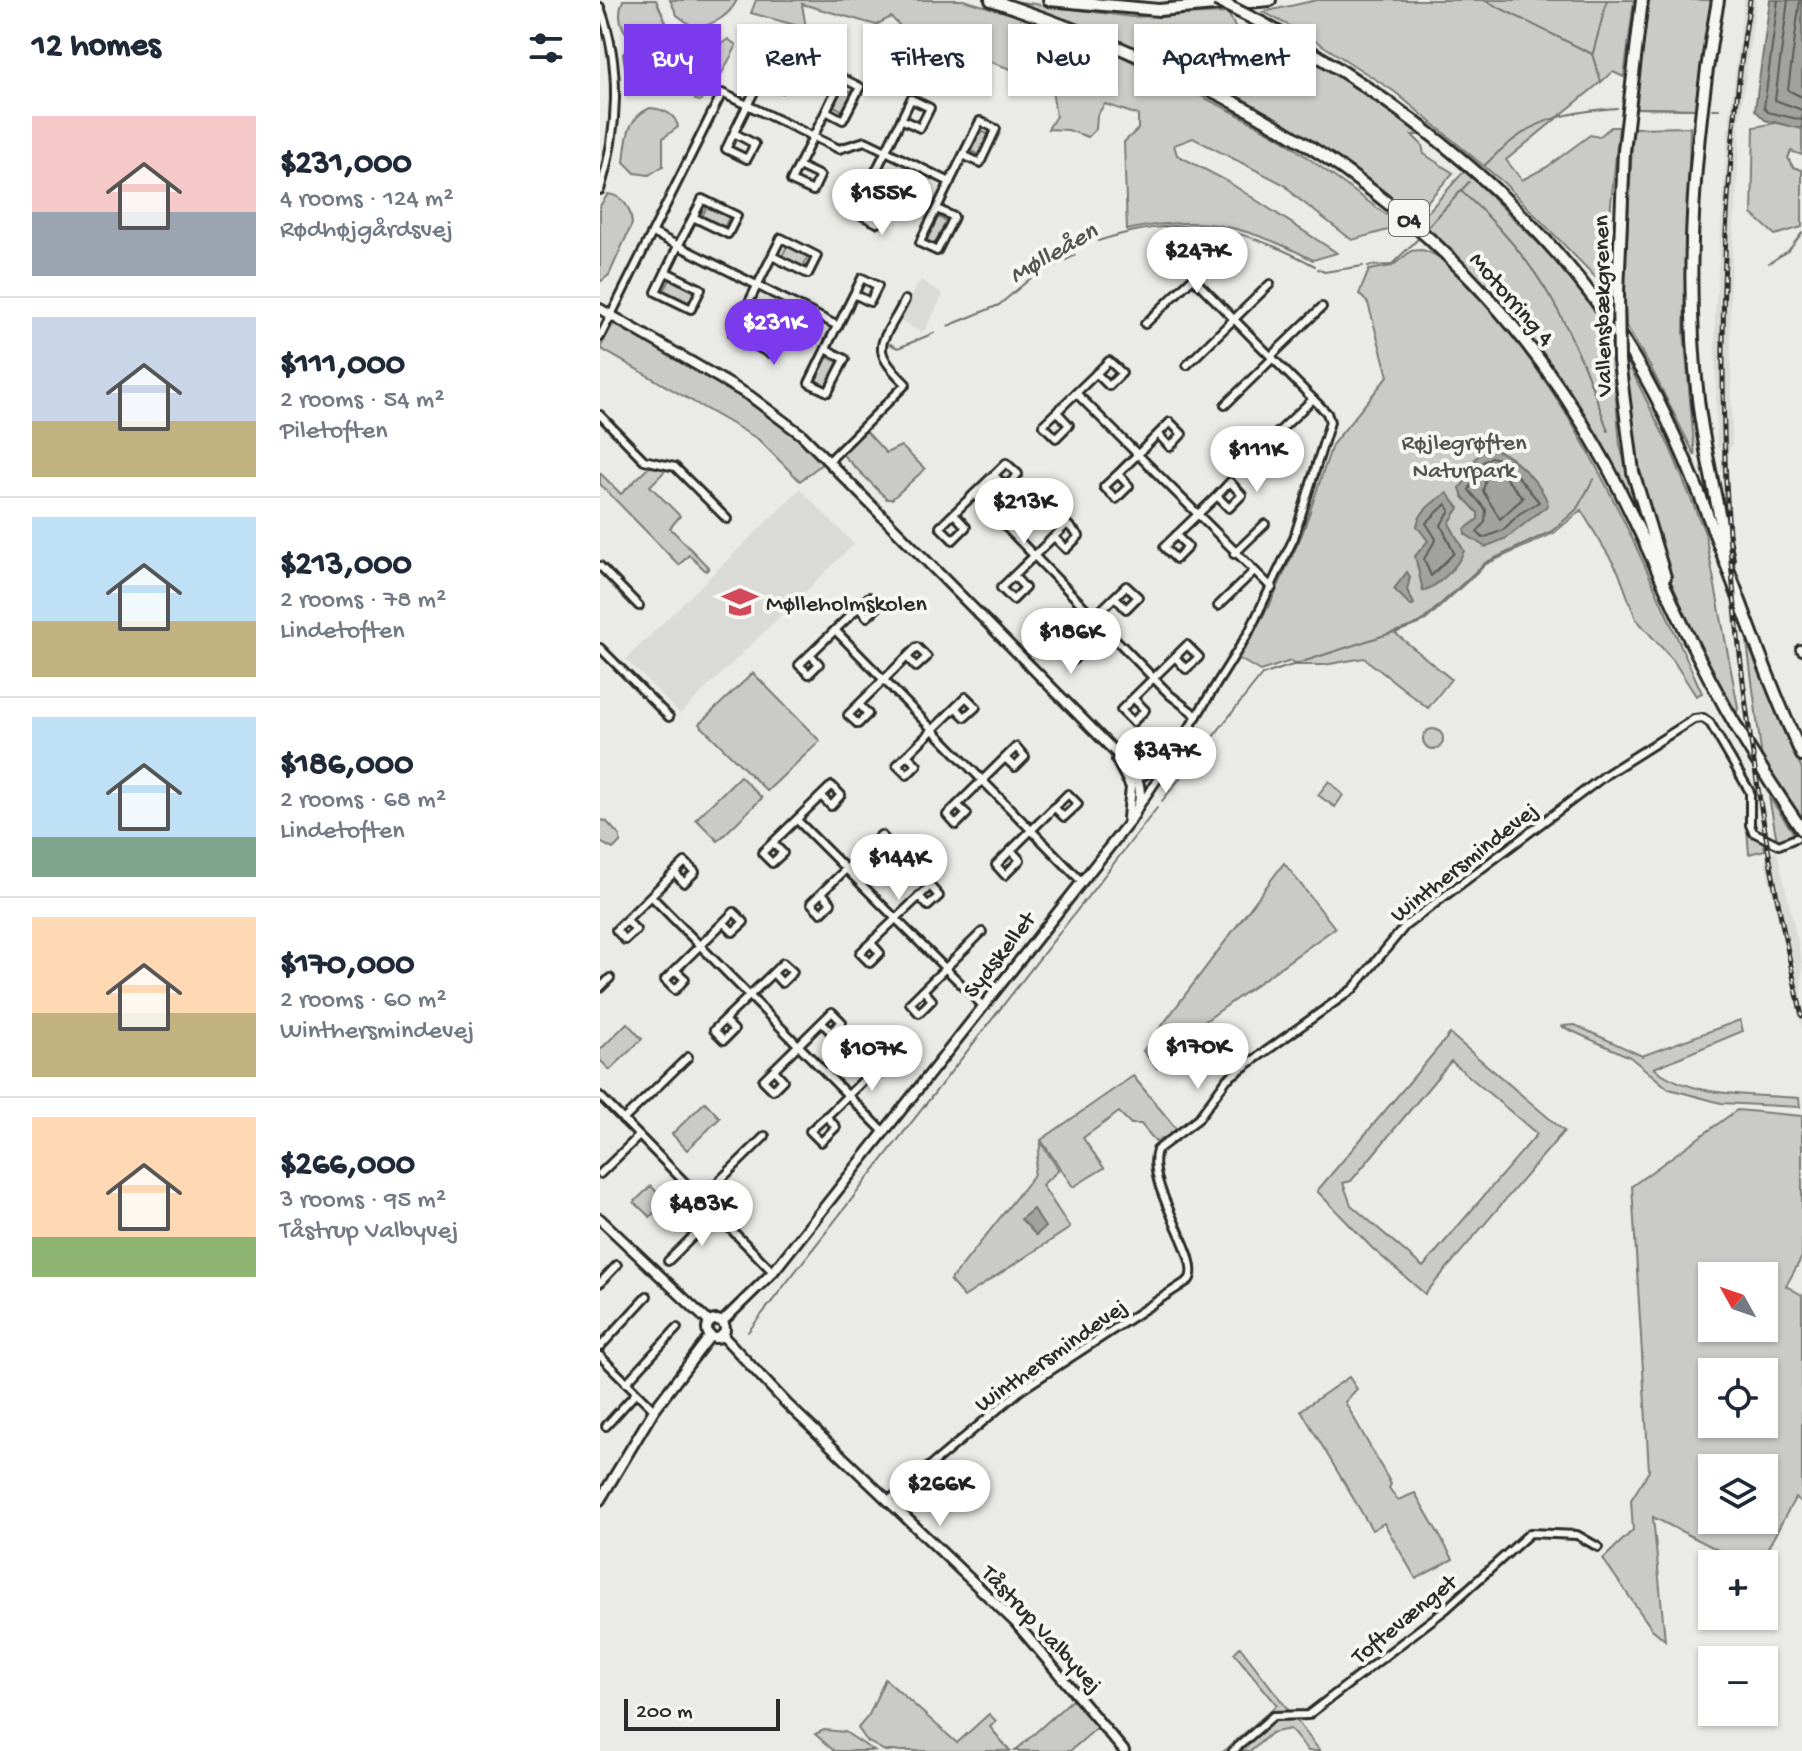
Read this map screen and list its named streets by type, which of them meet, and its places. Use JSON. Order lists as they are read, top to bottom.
{
  "streets": {
    "highway": ["O4", "Motorring 4", "Vallensbækgrenen"],
    "street": [
      "Winthersmindevej",
      "Sydskellet",
      "Toftevænget",
      "Tåstrup Valbyvej"
    ]
  },
  "crossings": [
    ["Motorring 4", "Vallensbækgrenen"],
    ["Motorring 4", "Winthersmindevej"],
    ["Winthersmindevej", "Tåstrup Valbyvej"]
  ],
  "water": ["Mølleåen"],
  "parks": ["Røjlegrøften Naturpark"],
  "places": {
    "school or university": ["Mølleholmskolen"]
  },
  "scale_bar": "200 m",
  "north": "top left",
  "page": {
    "heading": "12 homes",
    "chip": [
      "Buy",
      "Rent",
      "Filters",
      "New",
      "Apartment"
    ],
    "list": [
      {
        "name": "$231,000",
        "note": "4 rooms · 124 m² · Rødhøjgårdsvej"
      },
      {
        "name": "$111,000",
        "note": "2 rooms · 54 m² · Piletoften"
      },
      {
        "name": "$213,000",
        "note": "2 rooms · 78 m² · Lindetoften"
      },
      {
        "name": "$186,000",
        "note": "2 rooms · 68 m² · Lindetoften"
      },
      {
        "name": "$170,000",
        "note": "2 rooms · 60 m² · Winthersmindevej"
      },
      {
        "name": "$266,000",
        "note": "3 rooms · 95 m² · Tåstrup Valbyvej"
      }
    ],
    "price": [
      "$155K",
      "$247K",
      "$231K",
      "$111K",
      "$213K",
      "$186K",
      "$347K",
      "$144K",
      "$170K",
      "$107K",
      "$483K",
      "$266K"
    ],
    "map_buttons": ["+", "−"],
    "scale": "200 m"
  }
}
